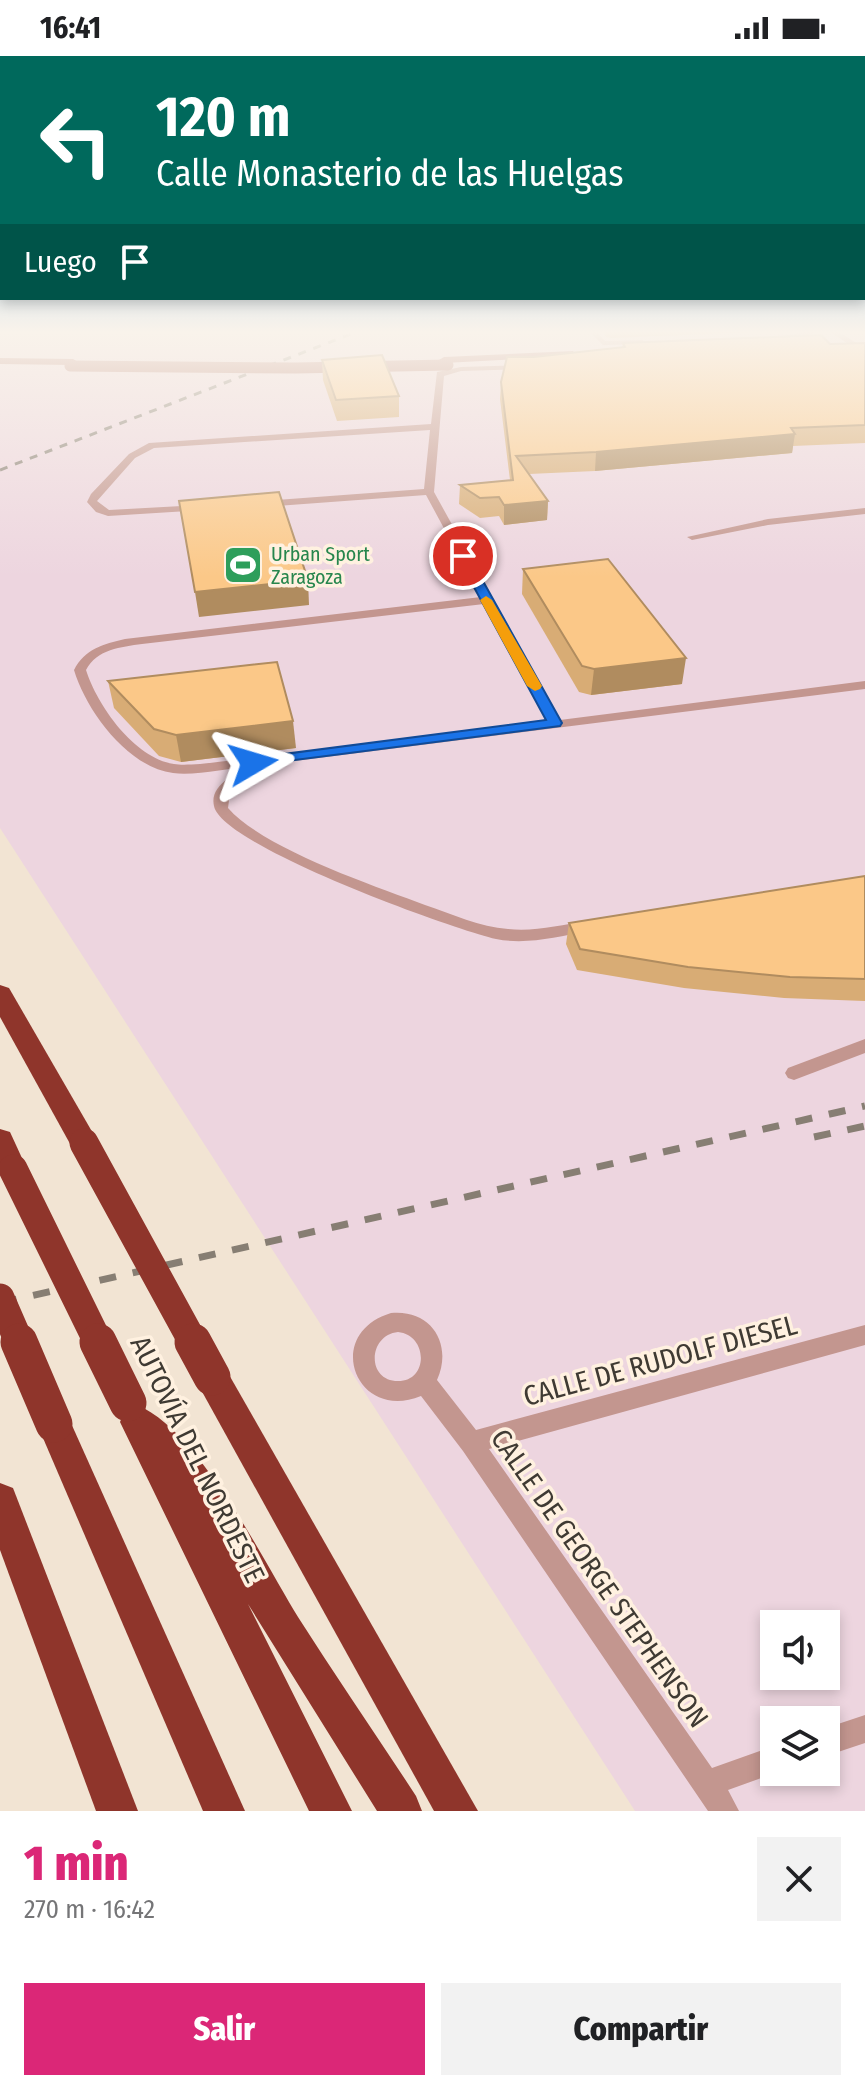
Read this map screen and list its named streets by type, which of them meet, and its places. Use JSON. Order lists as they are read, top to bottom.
{
  "streets": {
    "highway": ["AUTOVÍA DEL NORDESTE"],
    "street": ["CALLE DE RUDOLF DIESEL", "CALLE DE GEORGE STEPHENSON"]
  },
  "crossings": [
    ["CALLE DE RUDOLF DIESEL", "CALLE DE GEORGE STEPHENSON"]
  ],
  "places": {
    "sports": ["Urban Sport Zaragoza"]
  },
  "page": {
    "status": "16:41",
    "turn": ["120 m", "Calle Monasterio de las Huelgas"],
    "then": "Luego",
    "heading": ["1 min", "270 m · 16:42"],
    "buttons": ["Salir", "Compartir"]
  }
}
